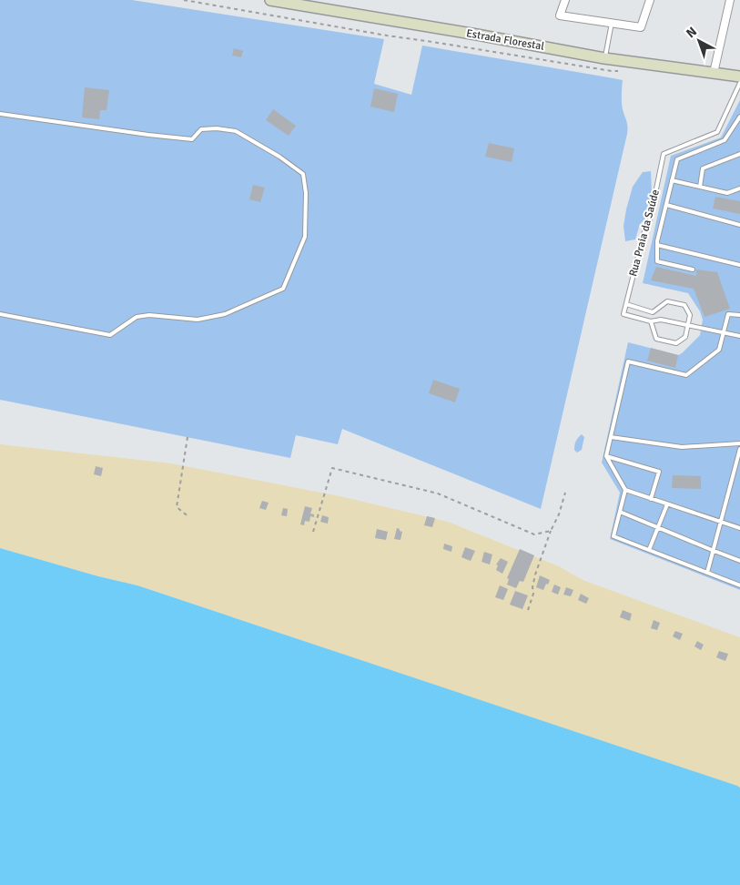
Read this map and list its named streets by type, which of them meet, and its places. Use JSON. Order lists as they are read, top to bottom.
{
  "streets": {
    "main road": ["Estrada Florestal"],
    "lane": ["Rua Praia da Saúde"]
  },
  "north": "top left"
}
